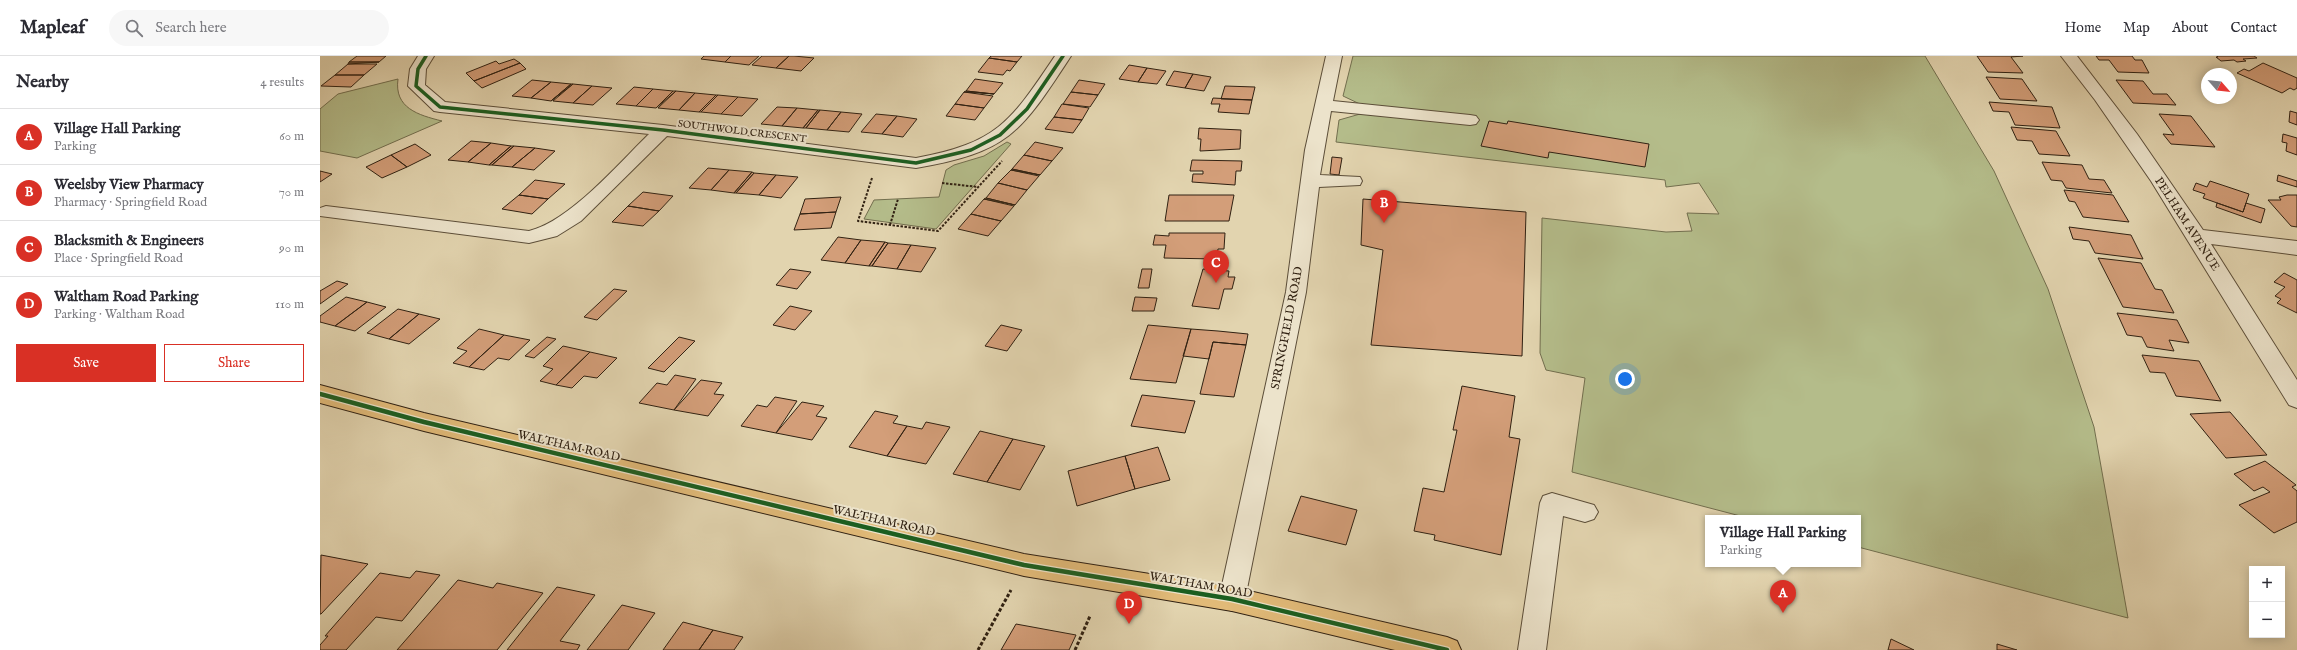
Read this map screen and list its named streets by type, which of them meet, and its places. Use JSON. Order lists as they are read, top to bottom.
{
  "streets": {
    "main road": ["WALTHAM ROAD"],
    "street": ["SOUTHWOLD CRESCENT", "PELHAM AVENUE", "SPRINGFIELD ROAD"]
  },
  "crossings": [
    ["SPRINGFIELD ROAD", "WALTHAM ROAD"]
  ],
  "north": "bottom right",
  "page": {
    "header": "Mapleaf",
    "search": "Search here",
    "nav": [
      "Home",
      "Map",
      "About",
      "Contact"
    ],
    "heading": ["Nearby", "4 results"],
    "list": [
      {
        "mark": "A",
        "name": "Village Hall Parking",
        "note": "Parking",
        "value": "60 m"
      },
      {
        "mark": "B",
        "name": "Weelsby View Pharmacy",
        "note": "Pharmacy · Springfield Road",
        "value": "70 m"
      },
      {
        "mark": "C",
        "name": "Blacksmith & Engineers",
        "note": "Place · Springfield Road",
        "value": "90 m"
      },
      {
        "mark": "D",
        "name": "Waltham Road Parking",
        "note": "Parking · Waltham Road",
        "value": "110 m"
      }
    ],
    "pins": [
      "B",
      "C",
      "A",
      "D"
    ],
    "buttons": ["Save", "Share"],
    "popup": ["Village Hall Parking", "Parking"],
    "map_buttons": ["+", "−"]
  }
}
